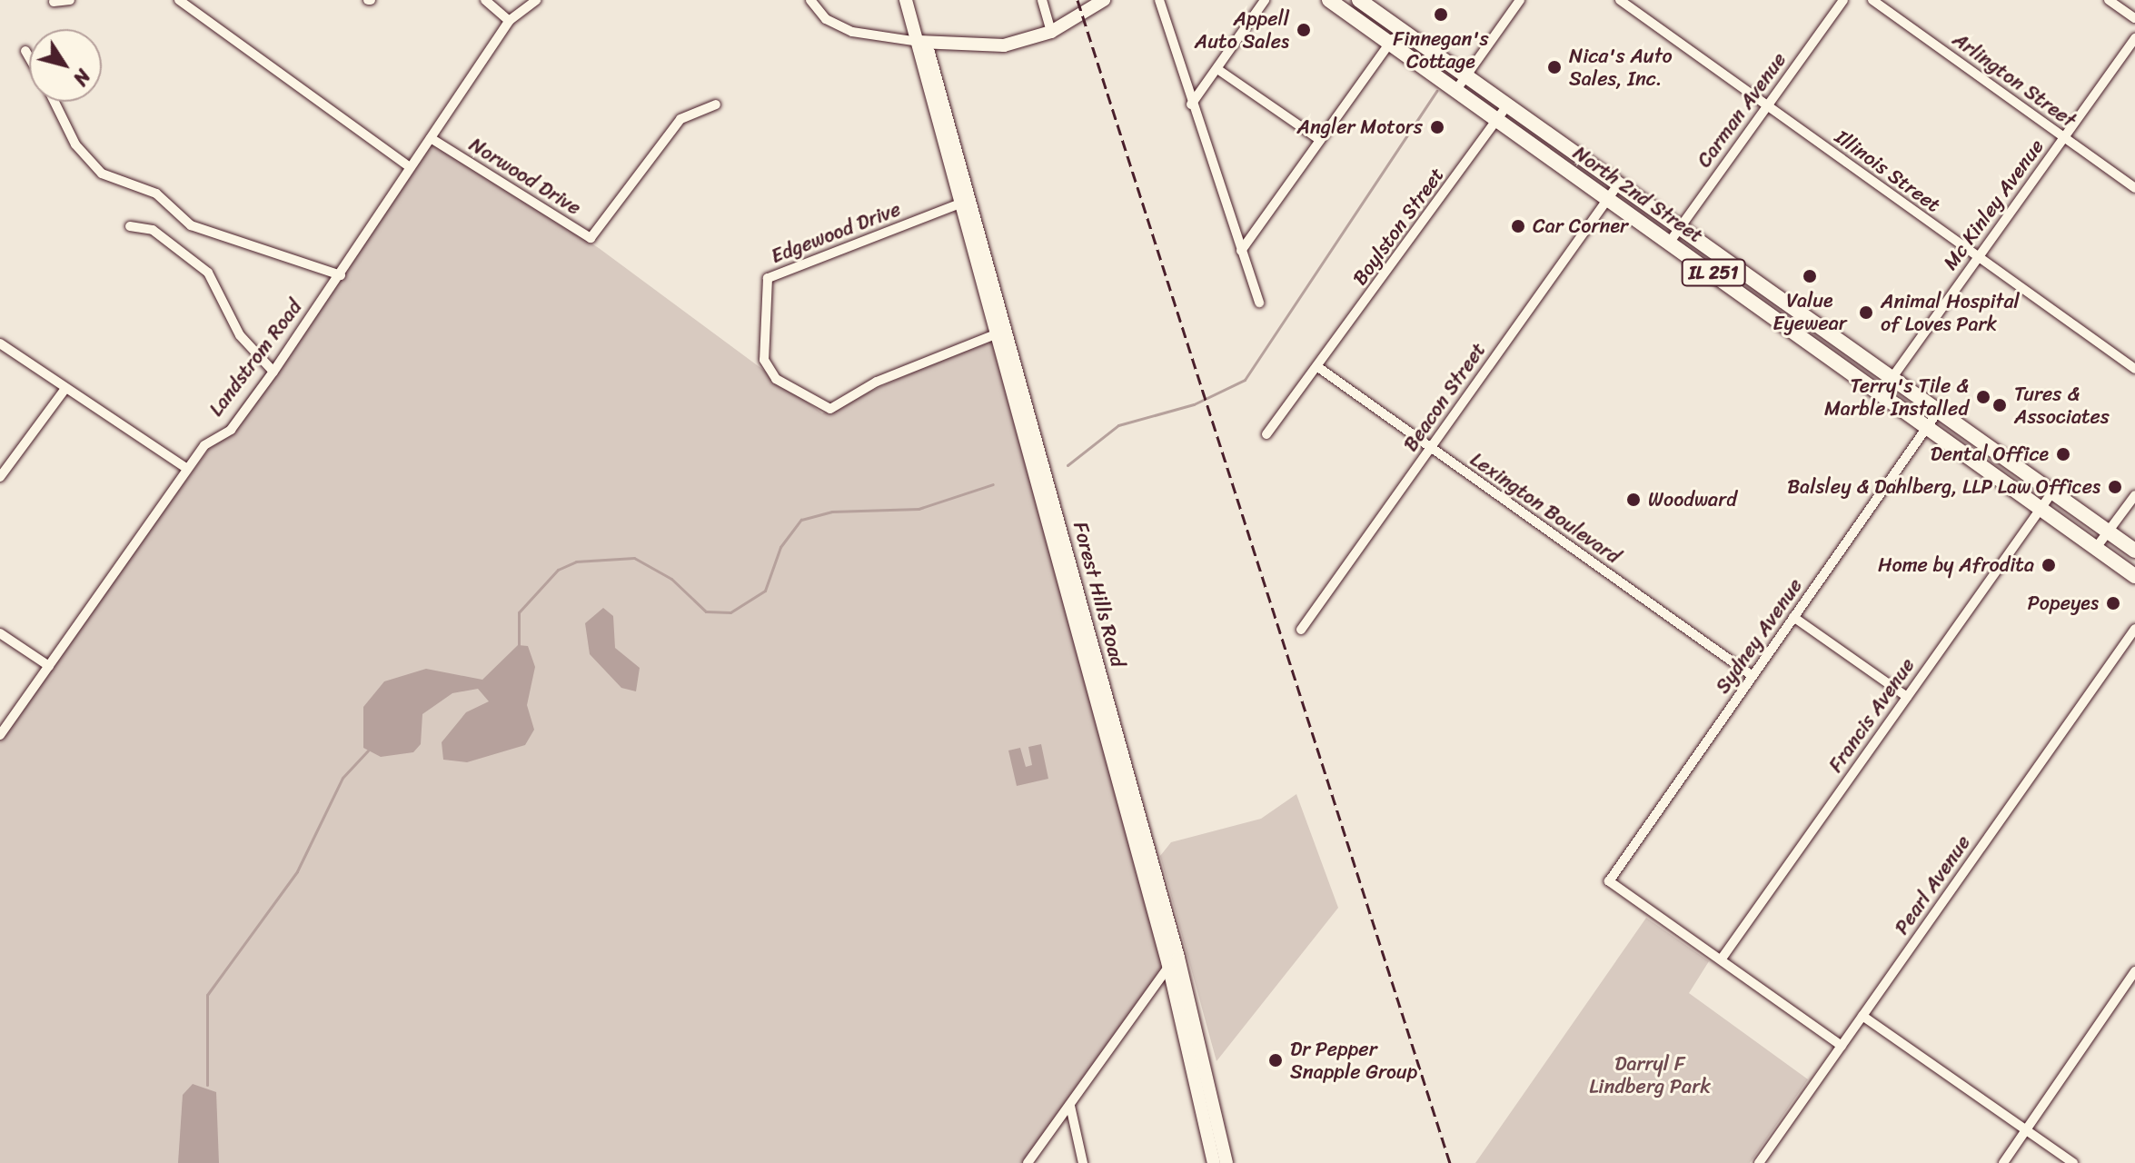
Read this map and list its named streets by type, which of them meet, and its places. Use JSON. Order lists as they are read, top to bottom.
{
  "streets": {
    "main road": ["North 2nd Street", "IL 251"],
    "street": [
      "Arlington Street",
      "Carman Avenue",
      "Illinois Street",
      "Norwood Drive",
      "Mc Kinley Avenue",
      "Boylston Street",
      "Edgewood Drive",
      "Landstrom Road",
      "Beacon Street",
      "Lexington Boulevard",
      "Forest Hills Road",
      "Sydney Avenue",
      "Francis Avenue",
      "Pearl Avenue"
    ]
  },
  "crossings": [
    ["Arlington Street", "Mc Kinley Avenue"],
    ["Carman Avenue", "Illinois Street"],
    ["Carman Avenue", "North 2nd Street"],
    ["Illinois Street", "Mc Kinley Avenue"],
    ["Norwood Drive", "Landstrom Road"],
    ["North 2nd Street", "Mc Kinley Avenue"],
    ["North 2nd Street", "Boylston Street"],
    ["North 2nd Street", "Beacon Street"],
    ["North 2nd Street", "Sydney Avenue"],
    ["North 2nd Street", "Francis Avenue"],
    ["Boylston Street", "Lexington Boulevard"],
    ["Edgewood Drive", "Forest Hills Road"],
    ["Beacon Street", "Lexington Boulevard"],
    ["Lexington Boulevard", "Sydney Avenue"],
    ["Sydney Avenue", "Francis Avenue"]
  ],
  "parks": ["Darryl F Lindberg Park"],
  "places": [
    "Finnegan's Cottage",
    "Appell Auto Sales",
    "Nica's Auto Sales, Inc.",
    "Angler Motors",
    "Car Corner",
    "Value Eyewear",
    "Animal Hospital of Loves Park",
    "Terry's Tile & Marble Installed",
    "Tures & Associates",
    "Dental Office",
    "Balsley & Dahlberg, LLP Law Offices",
    "Woodward",
    "Home by Afrodita",
    "Popeyes",
    "Dr Pepper Snapple Group"
  ],
  "north": "bottom right"
}
